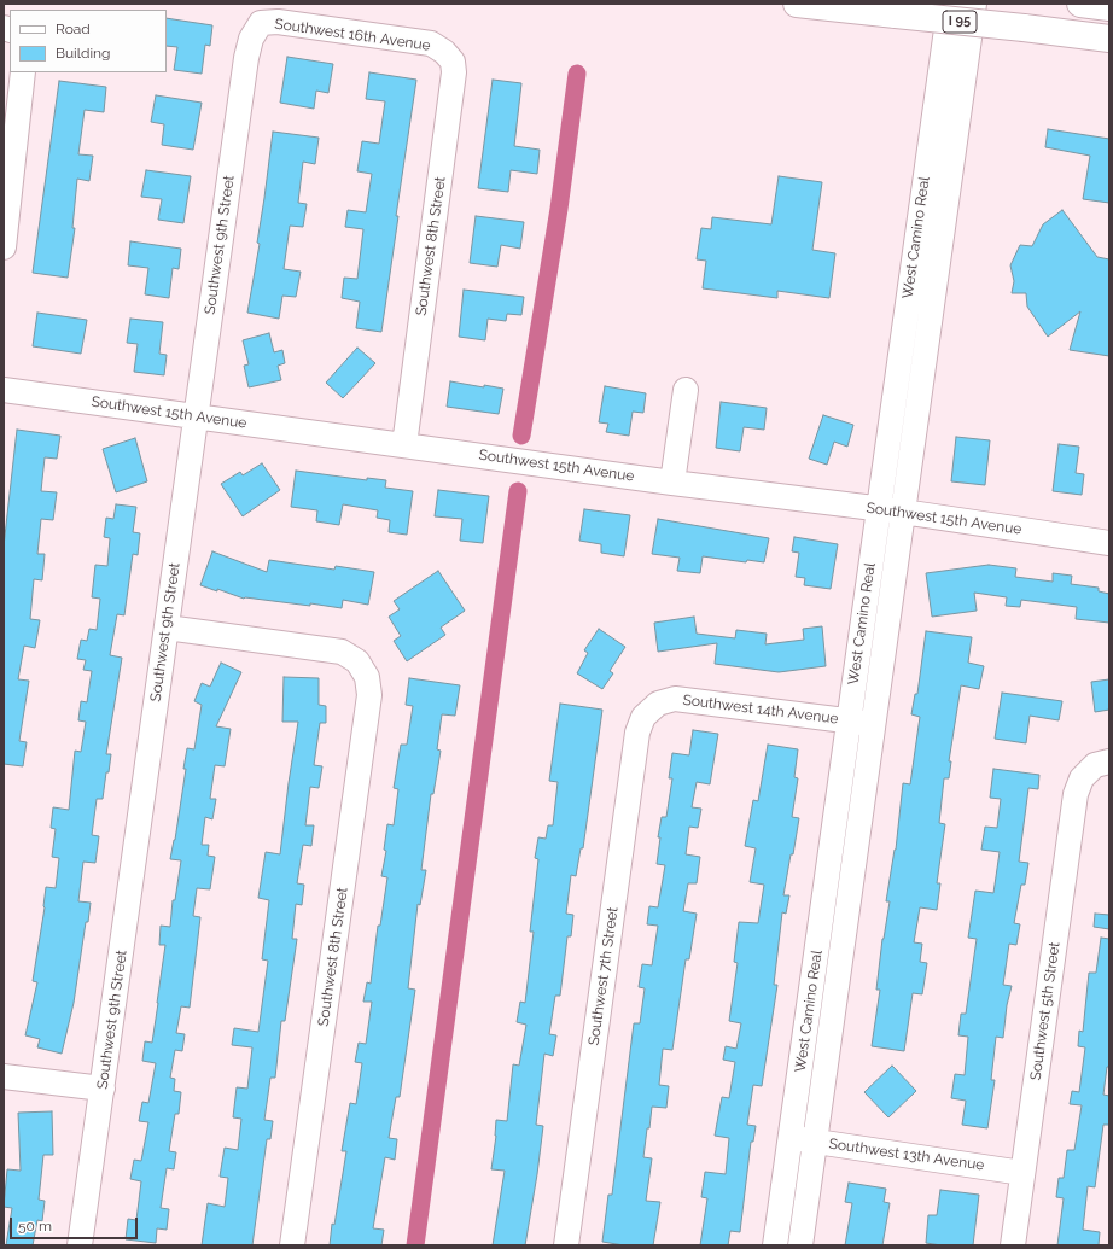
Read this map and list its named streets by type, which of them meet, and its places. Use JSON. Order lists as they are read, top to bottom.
{
  "streets": {
    "highway": ["I 95"],
    "street": [
      "Southwest 16th Avenue",
      "West Camino Real",
      "Southwest 9th Street",
      "Southwest 8th Street",
      "Southwest 15th Avenue",
      "Southwest 14th Avenue",
      "Southwest 7th Street",
      "Southwest 5th Street",
      "Southwest 13th Avenue"
    ]
  },
  "crossings": [
    ["Southwest 16th Avenue", "Southwest 9th Street"],
    ["Southwest 16th Avenue", "Southwest 8th Street"],
    ["West Camino Real", "Southwest 15th Avenue"],
    ["West Camino Real", "Southwest 14th Avenue"],
    ["West Camino Real", "Southwest 13th Avenue"],
    ["Southwest 9th Street", "Southwest 8th Street"],
    ["Southwest 9th Street", "Southwest 15th Avenue"],
    ["Southwest 8th Street", "Southwest 15th Avenue"],
    ["Southwest 14th Avenue", "Southwest 7th Street"],
    ["Southwest 5th Street", "Southwest 13th Avenue"]
  ],
  "legend": ["Road", "Building"],
  "scale_bar": "50 m"
}
